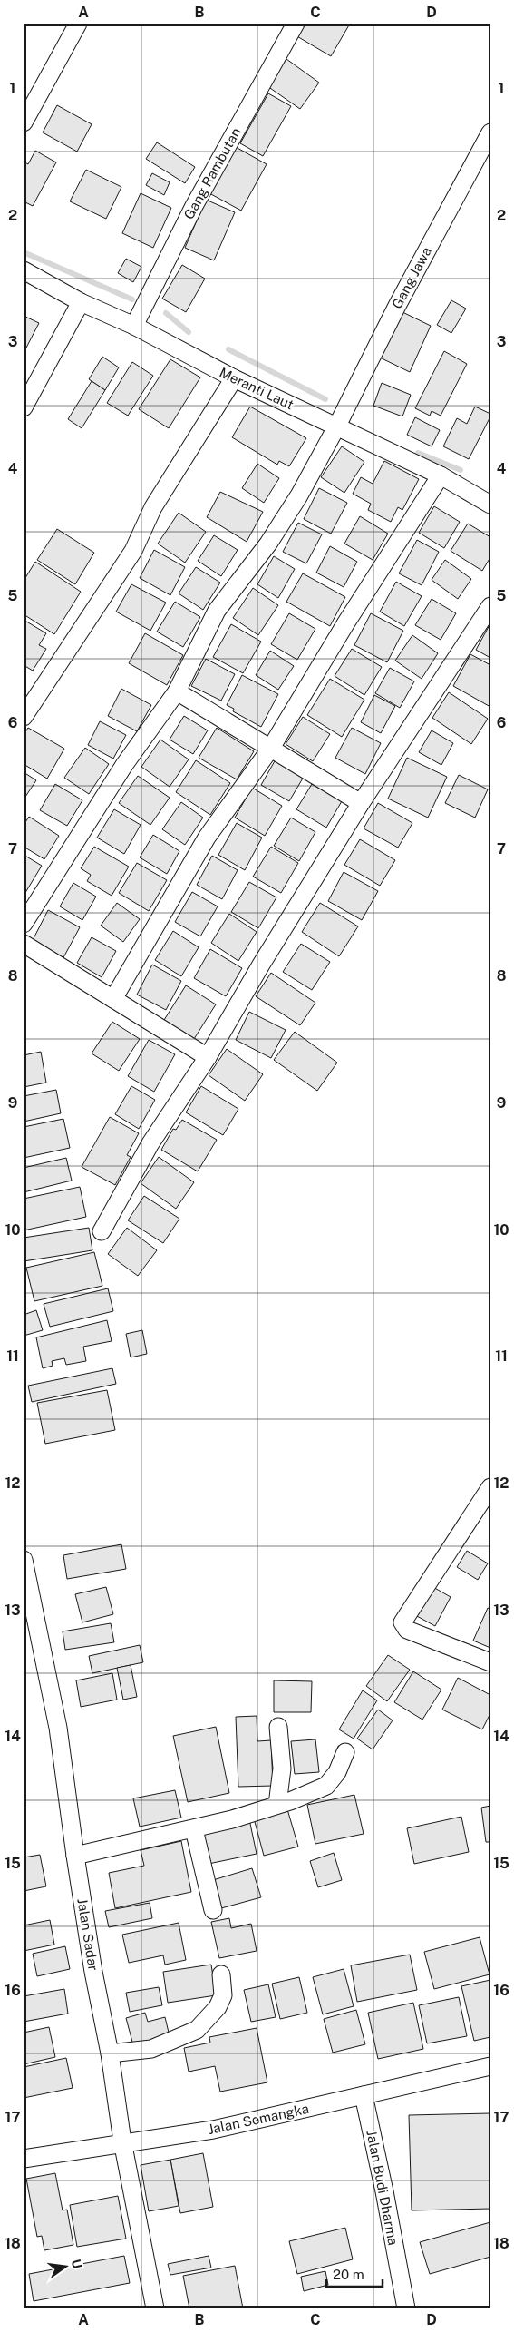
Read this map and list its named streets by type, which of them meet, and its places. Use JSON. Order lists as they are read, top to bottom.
{
  "streets": {
    "street": [
      "Gang Rambutan",
      "Gang Jawa",
      "Meranti Laut",
      "Jalan Sadar",
      "Jalan Semangka",
      "Jalan Budi Dharma"
    ]
  },
  "crossings": [
    ["Gang Rambutan", "Meranti Laut"],
    ["Gang Jawa", "Meranti Laut"],
    ["Jalan Sadar", "Jalan Semangka"],
    ["Jalan Semangka", "Jalan Budi Dharma"]
  ],
  "scale_bar": "20 m",
  "north": "right",
  "grid": {
    "columns": [
      "A",
      "B",
      "C",
      "D"
    ],
    "rows": [
      "1",
      "2",
      "3",
      "4",
      "5",
      "6",
      "7",
      "8",
      "9",
      "10",
      "11",
      "12",
      "13",
      "14",
      "15",
      "16",
      "17",
      "18"
    ]
  }
}
